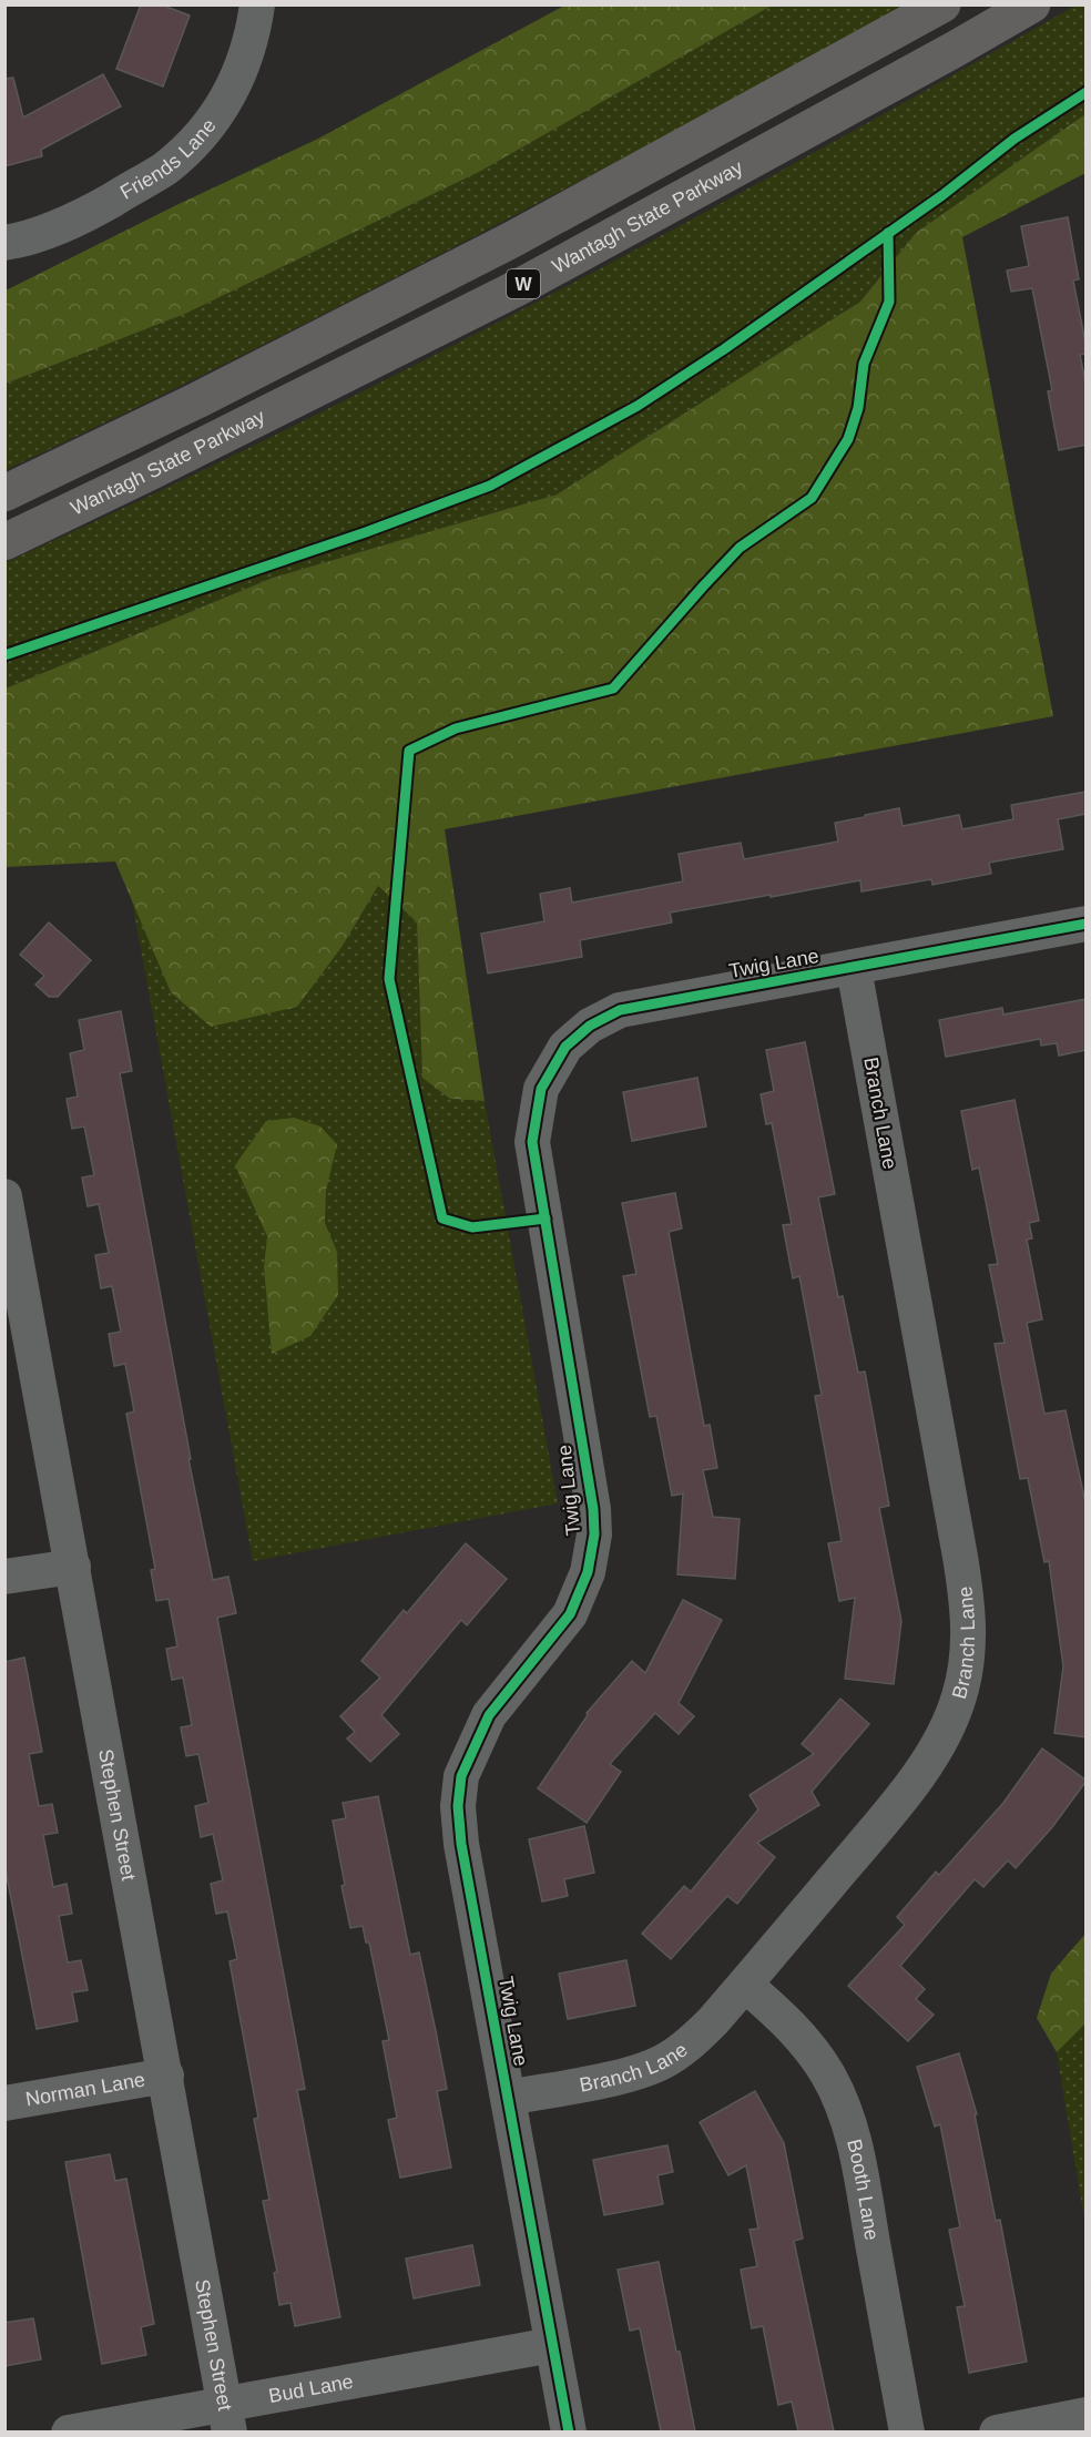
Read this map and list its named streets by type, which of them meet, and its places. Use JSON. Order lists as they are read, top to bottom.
{
  "streets": {
    "highway": ["Wantagh State Parkway", "W"],
    "street": [
      "Friends Lane",
      "Twig Lane",
      "Branch Lane",
      "Stephen Street",
      "Norman Lane",
      "Booth Lane",
      "Bud Lane"
    ]
  },
  "crossings": [
    ["Twig Lane", "Branch Lane"],
    ["Twig Lane", "Bud Lane"],
    ["Branch Lane", "Booth Lane"],
    ["Stephen Street", "Norman Lane"],
    ["Stephen Street", "Bud Lane"]
  ]
}
